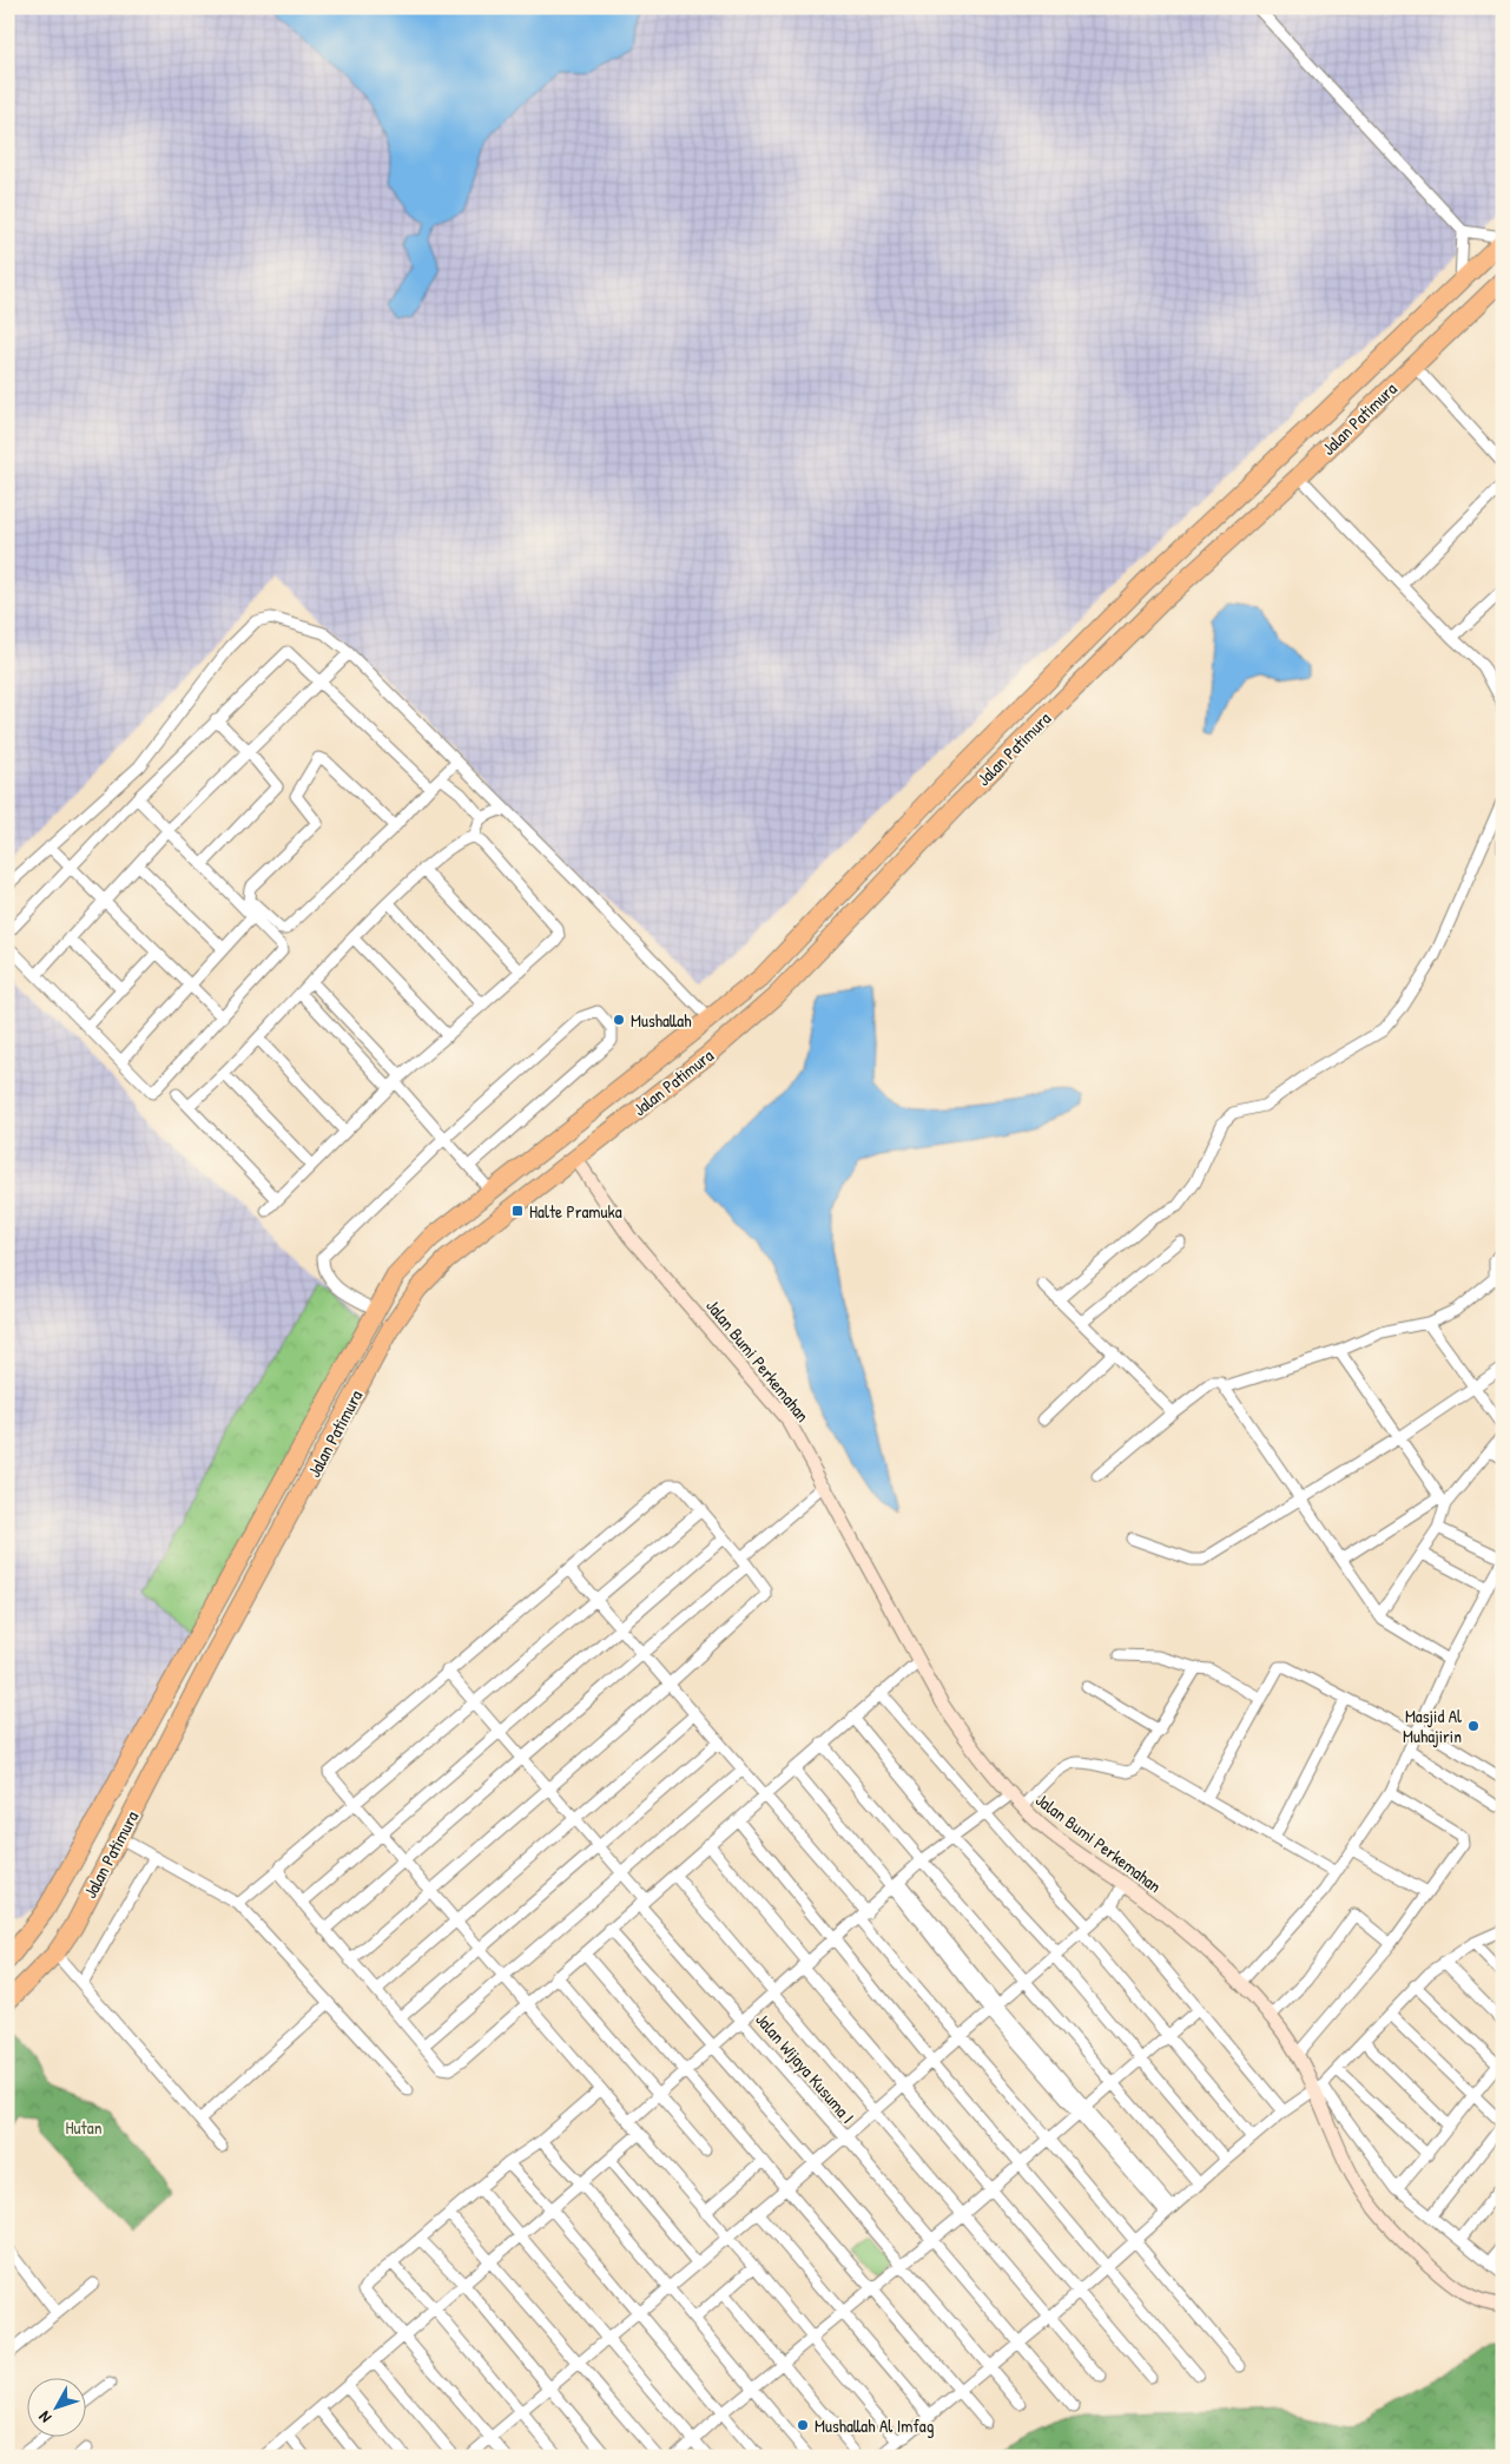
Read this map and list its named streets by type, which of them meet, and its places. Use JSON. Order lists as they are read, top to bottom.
{
  "streets": {
    "highway": ["Jalan Patimura"],
    "street": ["Jalan Bumi Perkemahan", "Jalan Wijaya Kusuma I"]
  },
  "crossings": [
    ["Jalan Patimura", "Jalan Bumi Perkemahan"]
  ],
  "parks": ["Hutan"],
  "places": {
    "other": ["Mushallah", "Masjid Al Muhajirin", "Mushallah Al Imfag"],
    "transit": ["Halte Pramuka"]
  },
  "north": "bottom left"
}
